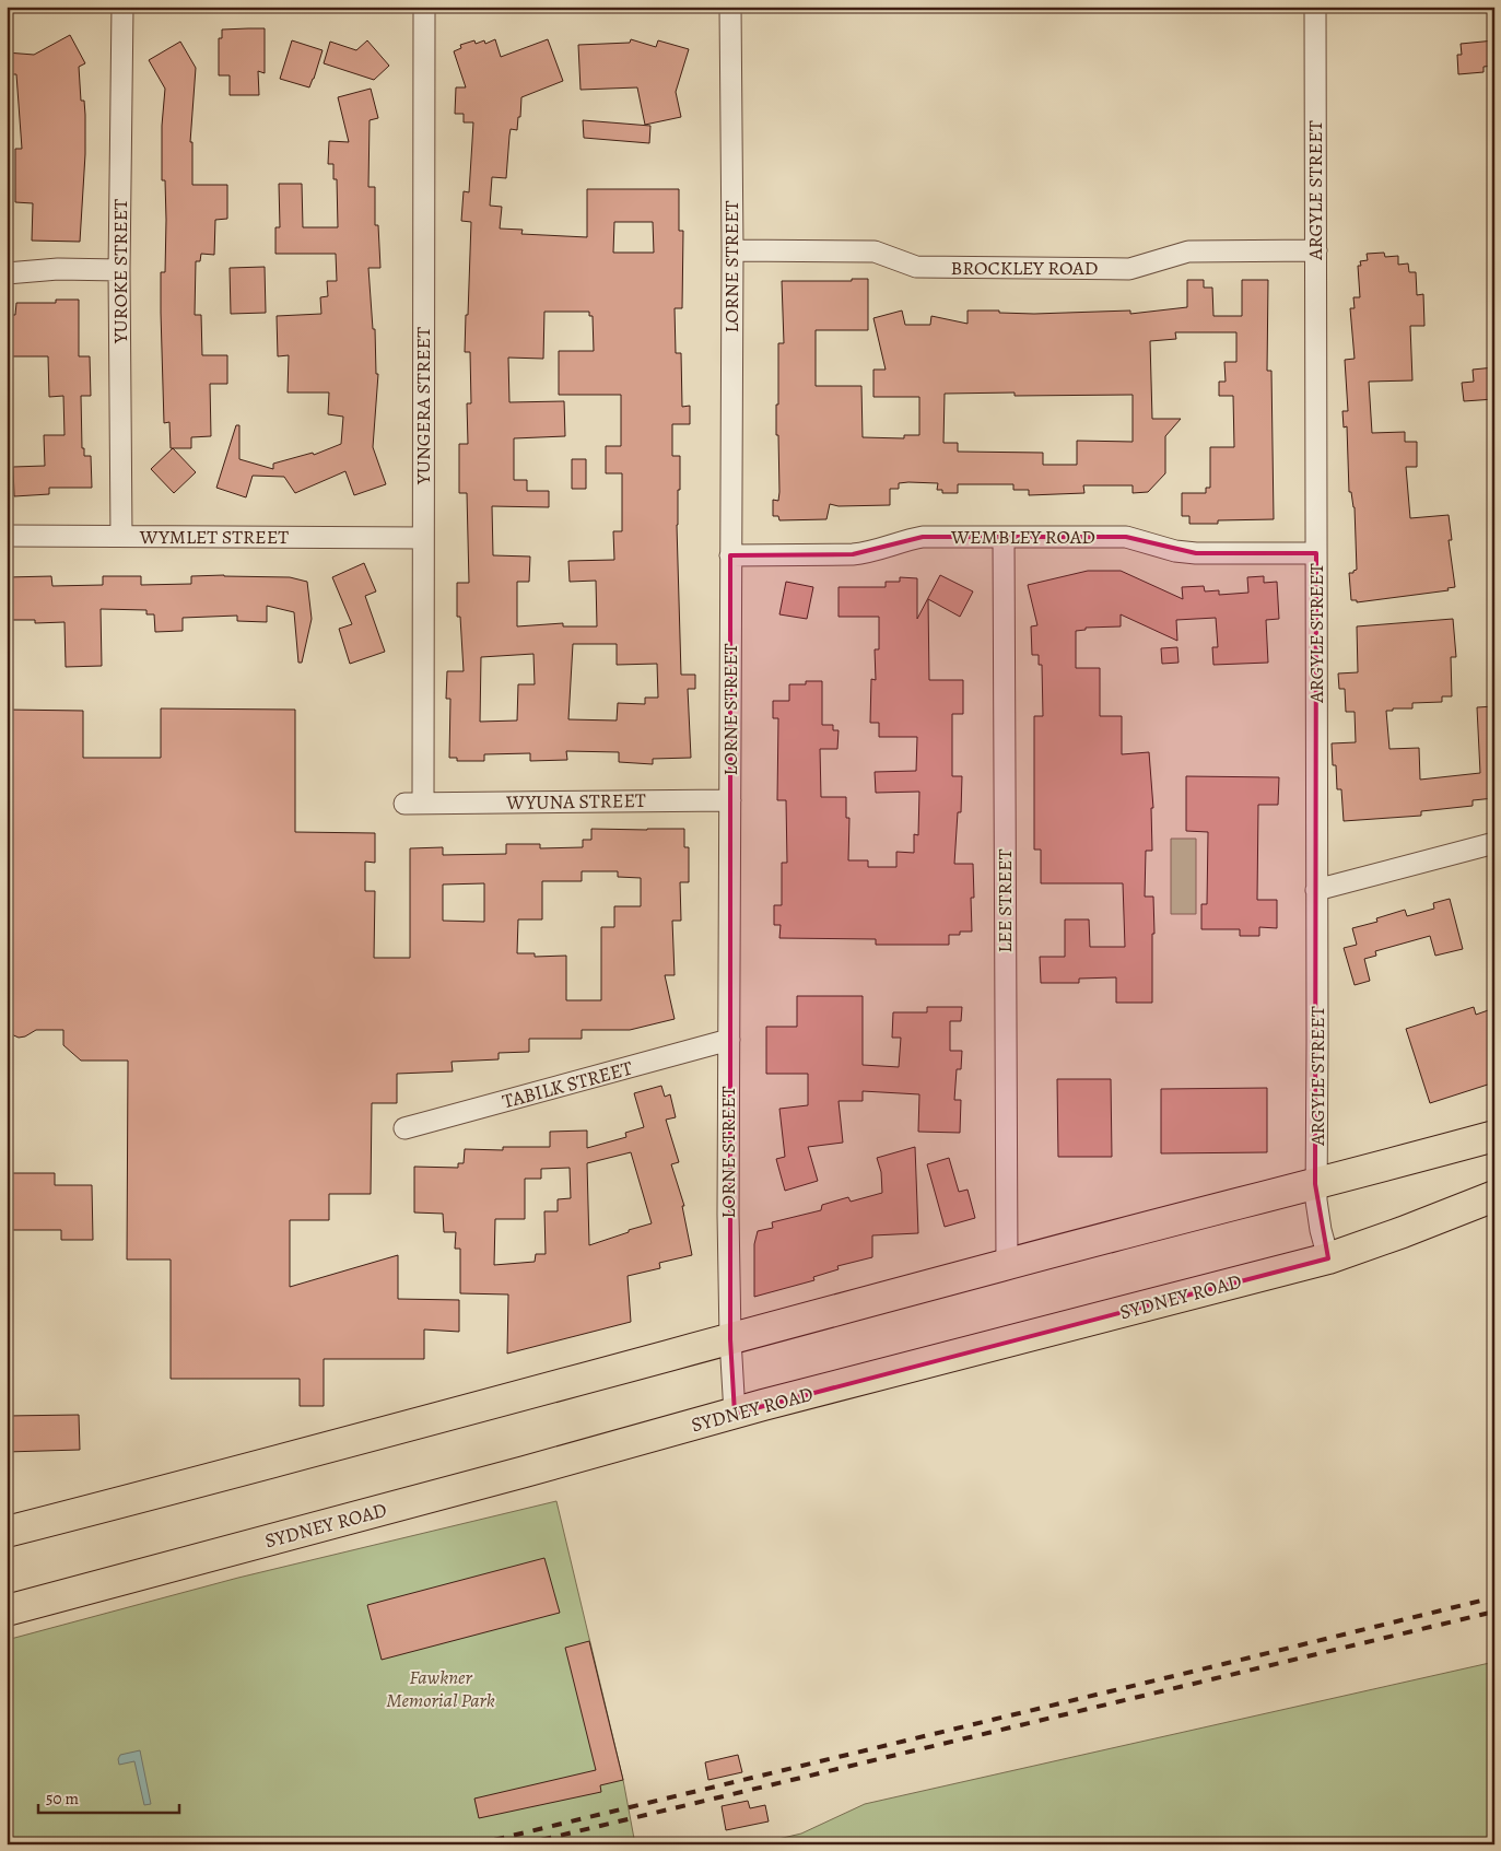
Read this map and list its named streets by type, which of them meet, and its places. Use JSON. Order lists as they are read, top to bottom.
{
  "streets": {
    "highway": ["SYDNEY ROAD"],
    "street": [
      "ARGYLE STREET",
      "LORNE STREET",
      "BROCKLEY ROAD",
      "YUROKE STREET",
      "YUNGERA STREET",
      "WYMLET STREET",
      "WEMBLEY ROAD",
      "WYUNA STREET",
      "LEE STREET",
      "TABILK STREET"
    ]
  },
  "crossings": [
    ["ARGYLE STREET", "BROCKLEY ROAD"],
    ["ARGYLE STREET", "WEMBLEY ROAD"],
    ["ARGYLE STREET", "SYDNEY ROAD"],
    ["LORNE STREET", "BROCKLEY ROAD"],
    ["LORNE STREET", "WEMBLEY ROAD"],
    ["LORNE STREET", "WYUNA STREET"],
    ["LORNE STREET", "TABILK STREET"],
    ["LORNE STREET", "SYDNEY ROAD"],
    ["YUROKE STREET", "WYMLET STREET"],
    ["YUNGERA STREET", "WYMLET STREET"],
    ["YUNGERA STREET", "WYUNA STREET"],
    ["WEMBLEY ROAD", "LEE STREET"]
  ],
  "parks": ["Fawkner Memorial Park"],
  "scale_bar": "50 m"
}
